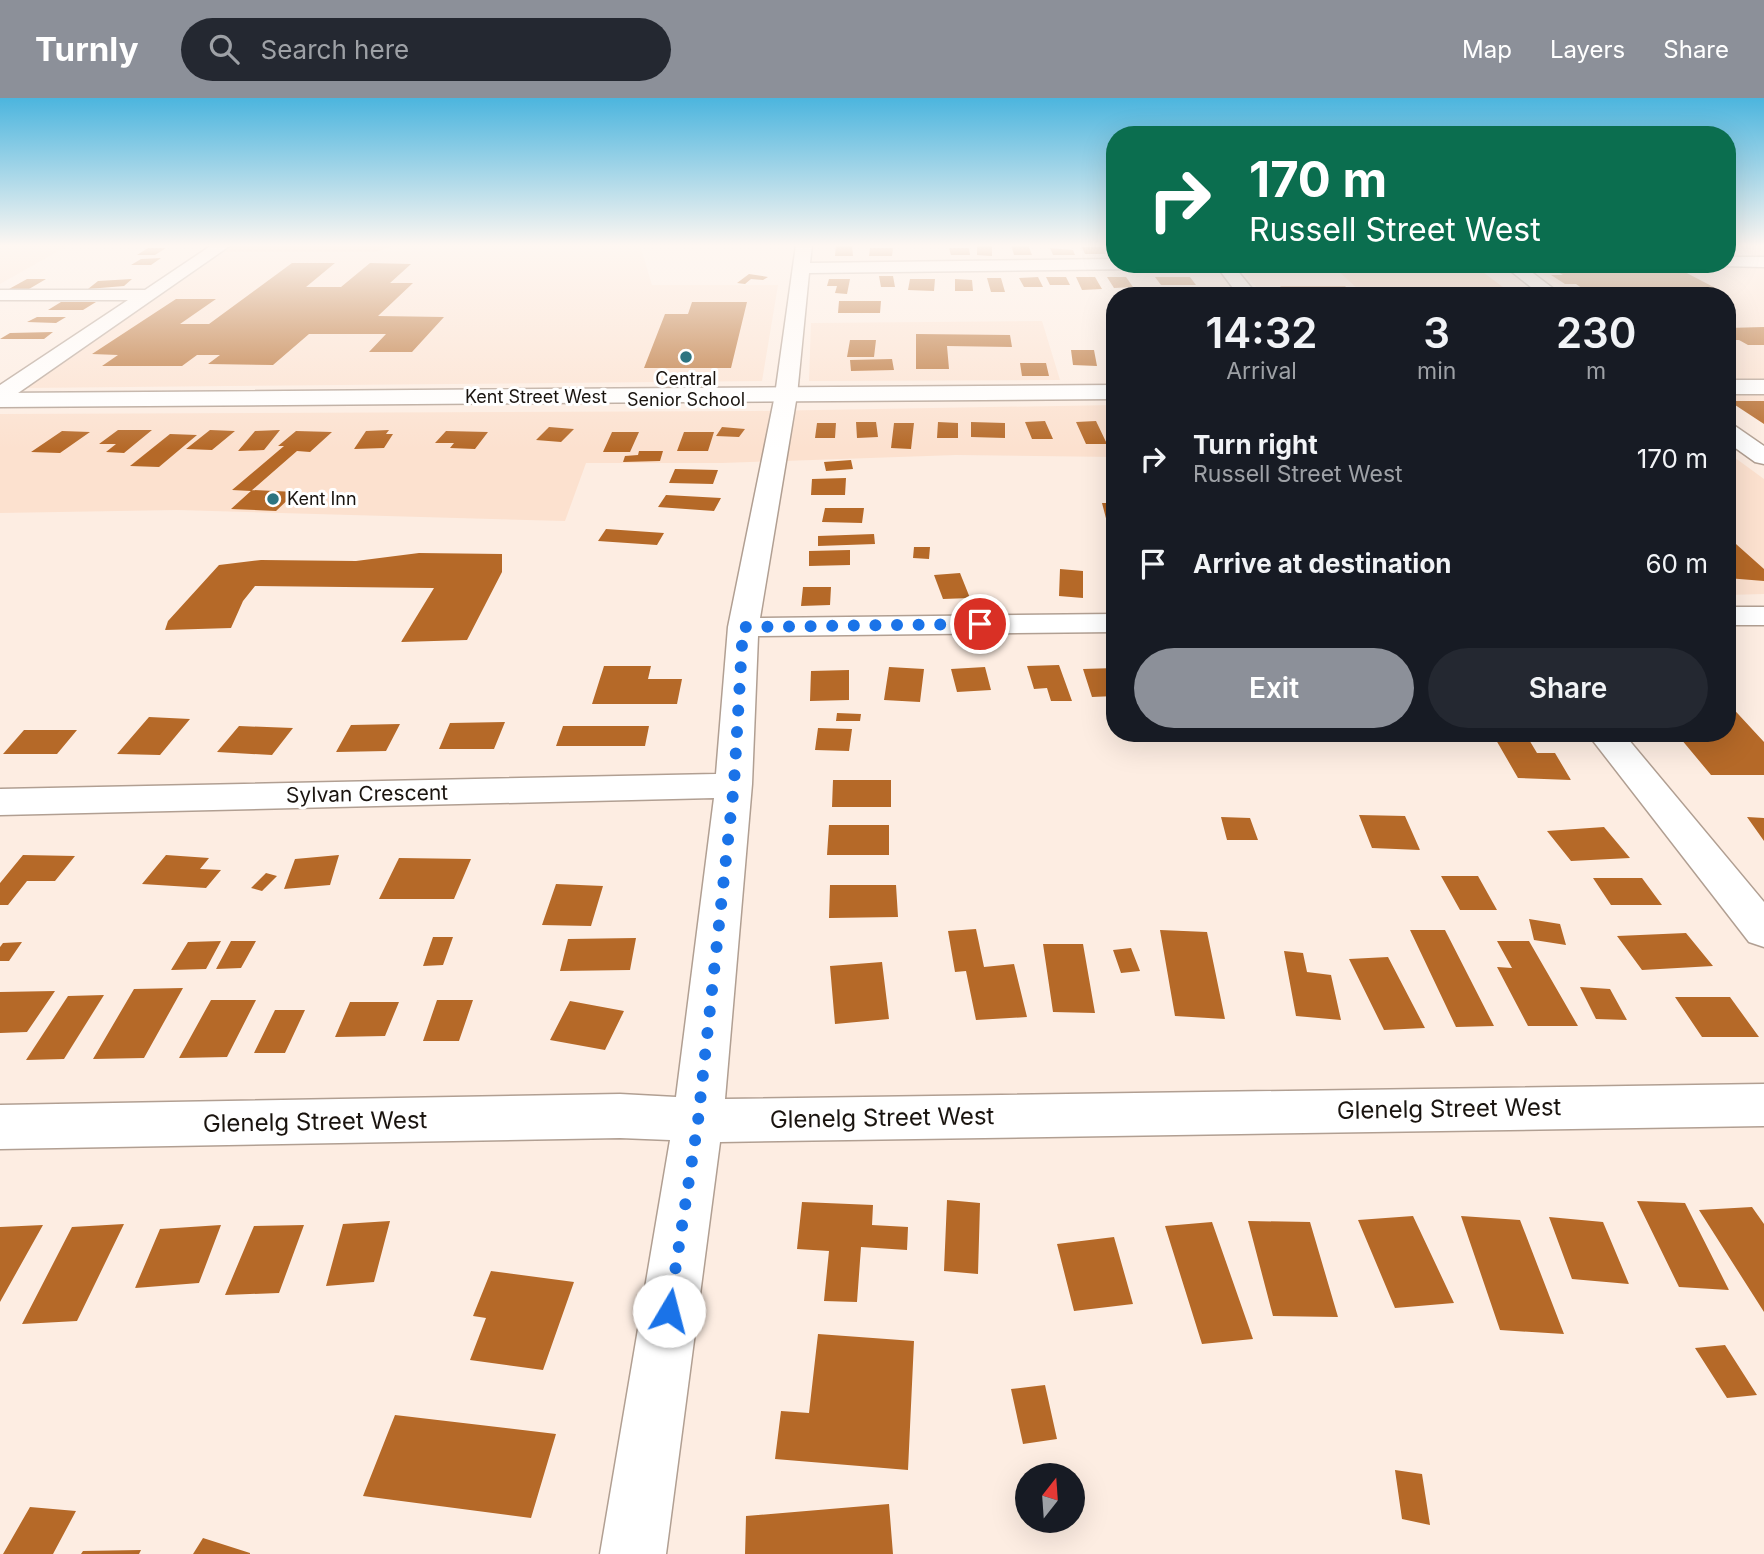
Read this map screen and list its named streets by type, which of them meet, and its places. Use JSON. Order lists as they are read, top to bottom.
{
  "streets": {
    "street": ["Kent Street West", "Sylvan Crescent", "Glenelg Street West"]
  },
  "places": ["Central Senior School", "Kent Inn"],
  "north": "top",
  "page": {
    "header": "Turnly",
    "search": "Search here",
    "nav": ["Map", "Layers", "Share"],
    "turn": ["170 m", "Russell Street West"],
    "eta": [
      "14:32",
      "Arrival",
      "3",
      "min",
      "230",
      "m"
    ],
    "list": [
      {
        "name": "Turn right",
        "note": "Russell Street West",
        "value": "170 m"
      },
      {
        "name": "Arrive at destination",
        "value": "60 m"
      }
    ],
    "buttons": ["Exit", "Share"]
  }
}
